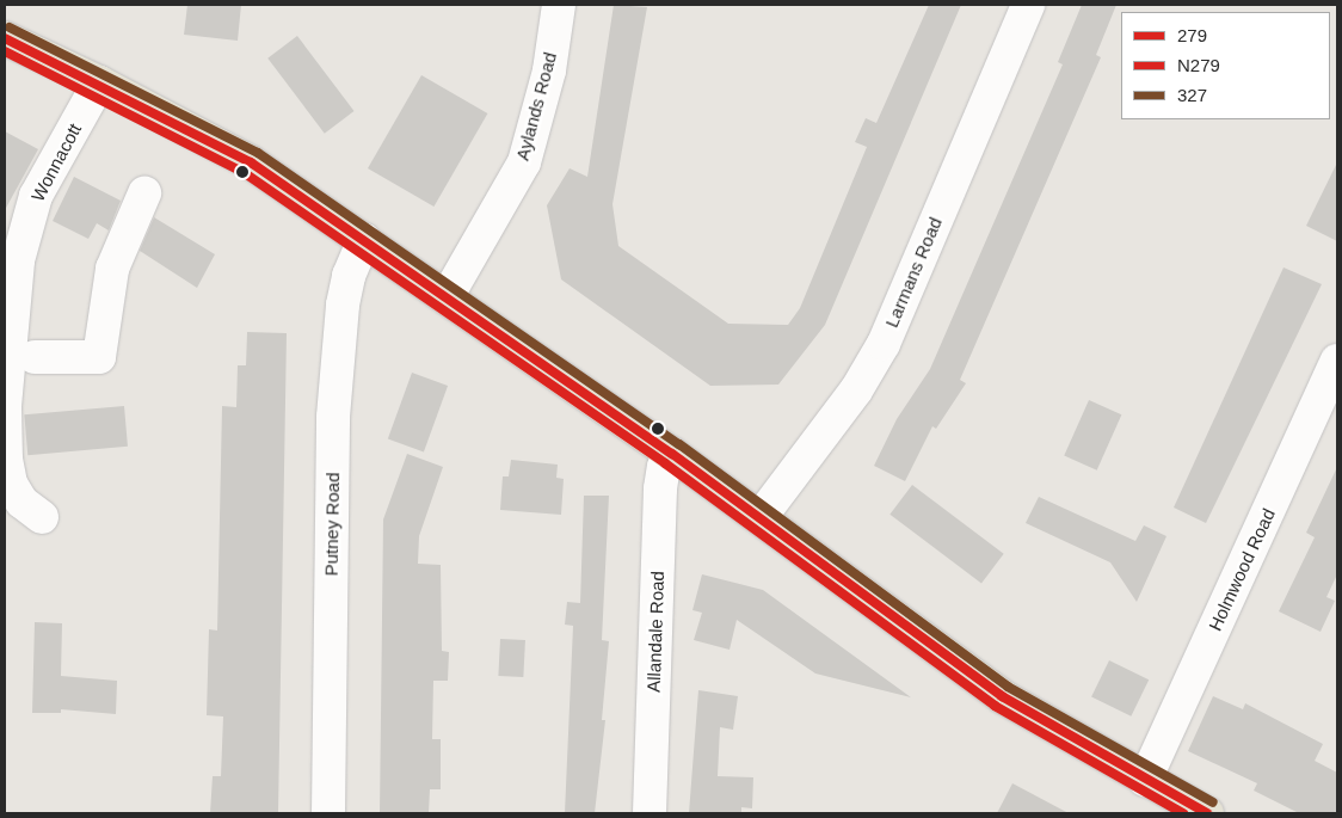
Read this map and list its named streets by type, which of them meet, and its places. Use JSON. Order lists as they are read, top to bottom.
{
  "streets": {
    "street": [
      "Aylands Road",
      "Wonnacott",
      "Larmans Road",
      "Putney Road",
      "Holmwood Road",
      "Allandale Road"
    ]
  },
  "lines": ["transit line 327", "transit line 279", "transit line N279"],
  "legend": ["279", "N279", "327"]
}
